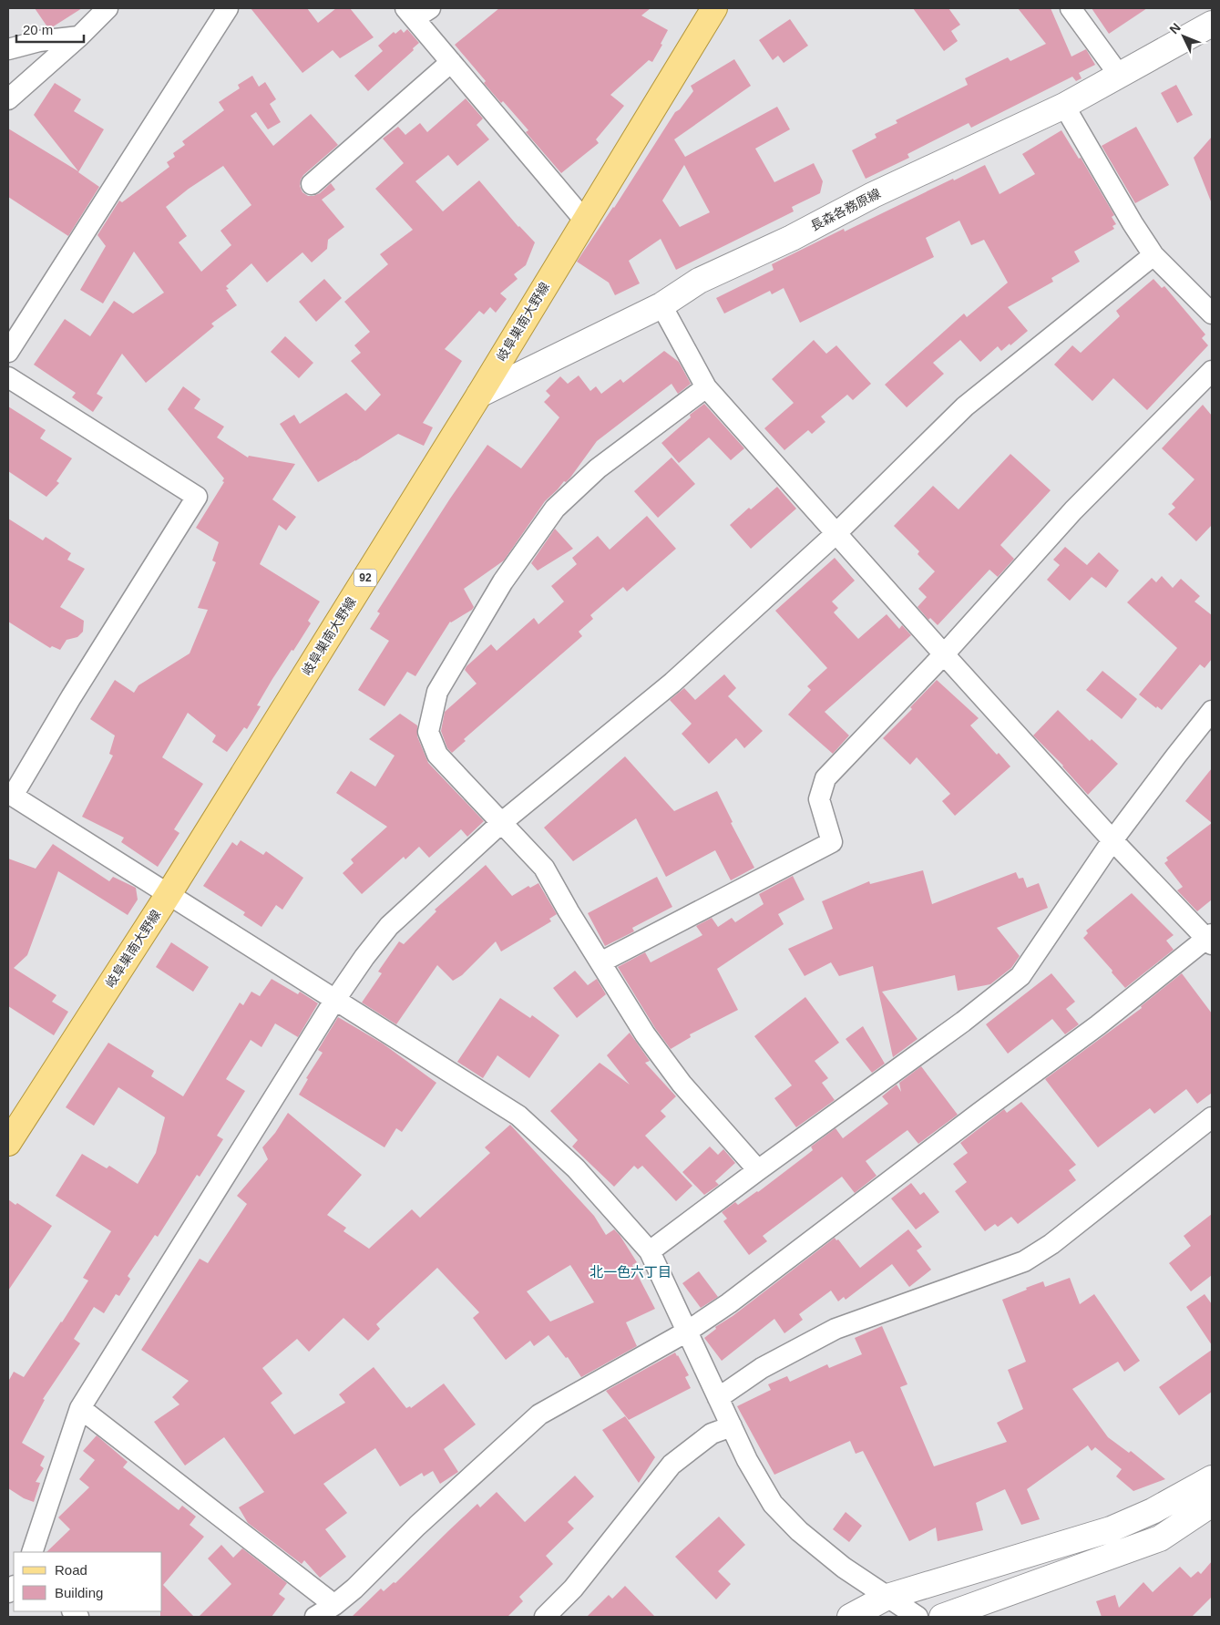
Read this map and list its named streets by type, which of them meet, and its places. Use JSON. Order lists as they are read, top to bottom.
{
  "streets": {
    "main road": ["長森各務原線", "岐阜巣南大野線", "92"]
  },
  "crossings": [
    ["長森各務原線", "岐阜巣南大野線"]
  ],
  "districts": ["北一色六丁目"],
  "legend": ["Road", "Building"],
  "scale_bar": "20 m",
  "north": "top left"
}
